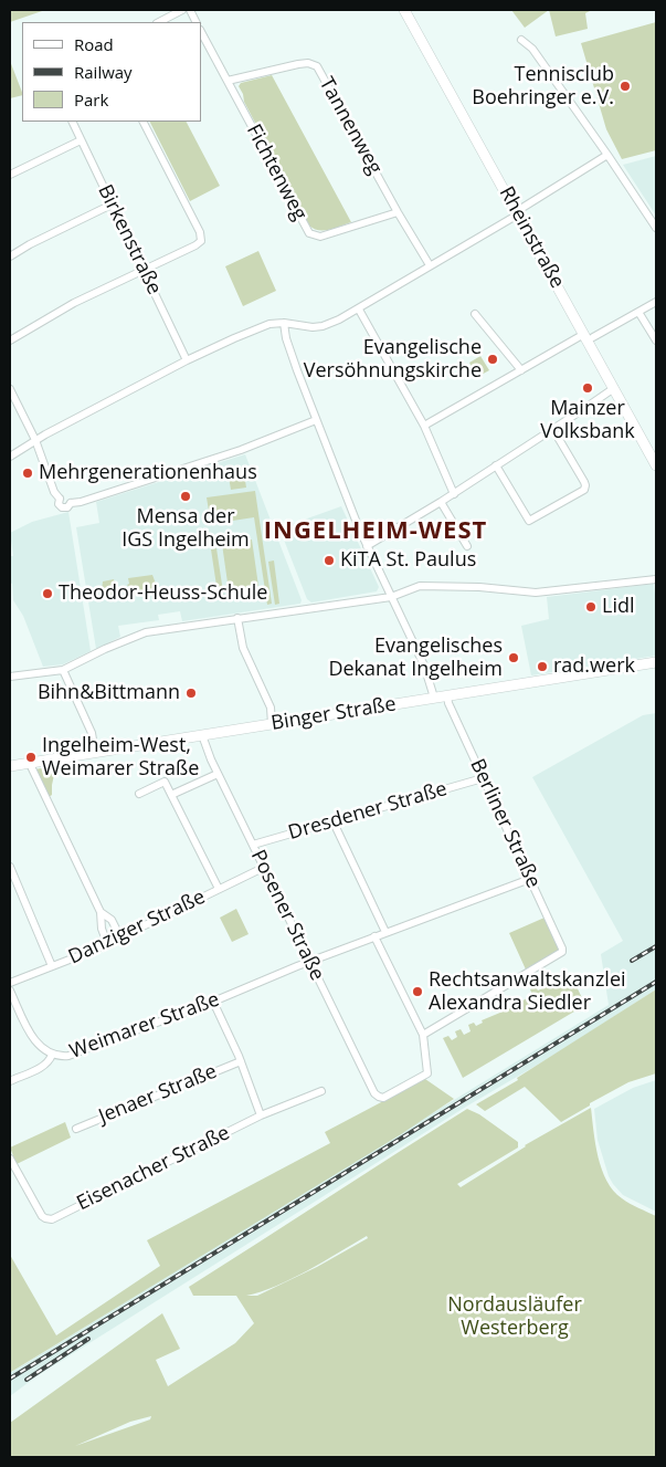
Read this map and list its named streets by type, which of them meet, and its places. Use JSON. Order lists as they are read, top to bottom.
{
  "streets": {
    "main road": ["Rheinstraße", "Binger Straße"],
    "street": [
      "Tannenweg",
      "Fichtenweg",
      "Birkenstraße",
      "Dresdener Straße",
      "Berliner Straße",
      "Posener Straße",
      "Danziger Straße",
      "Weimarer Straße",
      "Jenaer Straße",
      "Eisenacher Straße"
    ]
  },
  "crossings": [
    ["Tannenweg", "Fichtenweg"],
    ["Binger Straße", "Berliner Straße"],
    ["Binger Straße", "Posener Straße"],
    ["Dresdener Straße", "Berliner Straße"],
    ["Dresdener Straße", "Posener Straße"],
    ["Berliner Straße", "Posener Straße"],
    ["Berliner Straße", "Weimarer Straße"],
    ["Posener Straße", "Danziger Straße"],
    ["Posener Straße", "Weimarer Straße"]
  ],
  "districts": ["INGELHEIM-WEST"],
  "parks": ["Nordausläufer Westerberg"],
  "places": [
    "Tennisclub Boehringer e.V.",
    "Evangelische Versöhnungskirche",
    "Mainzer Volksbank",
    "Mehrgenerationenhaus",
    "Mensa der IGS Ingelheim",
    "KiTA St. Paulus",
    "Theodor-Heuss-Schule",
    "Lidl",
    "Evangelisches Dekanat Ingelheim",
    "rad.werk",
    "Bihn&Bittmann",
    "Ingelheim-West, Weimarer Straße",
    "Rechtsanwaltskanzlei Alexandra Siedler"
  ],
  "legend": ["Road", "Railway", "Park"]
}
